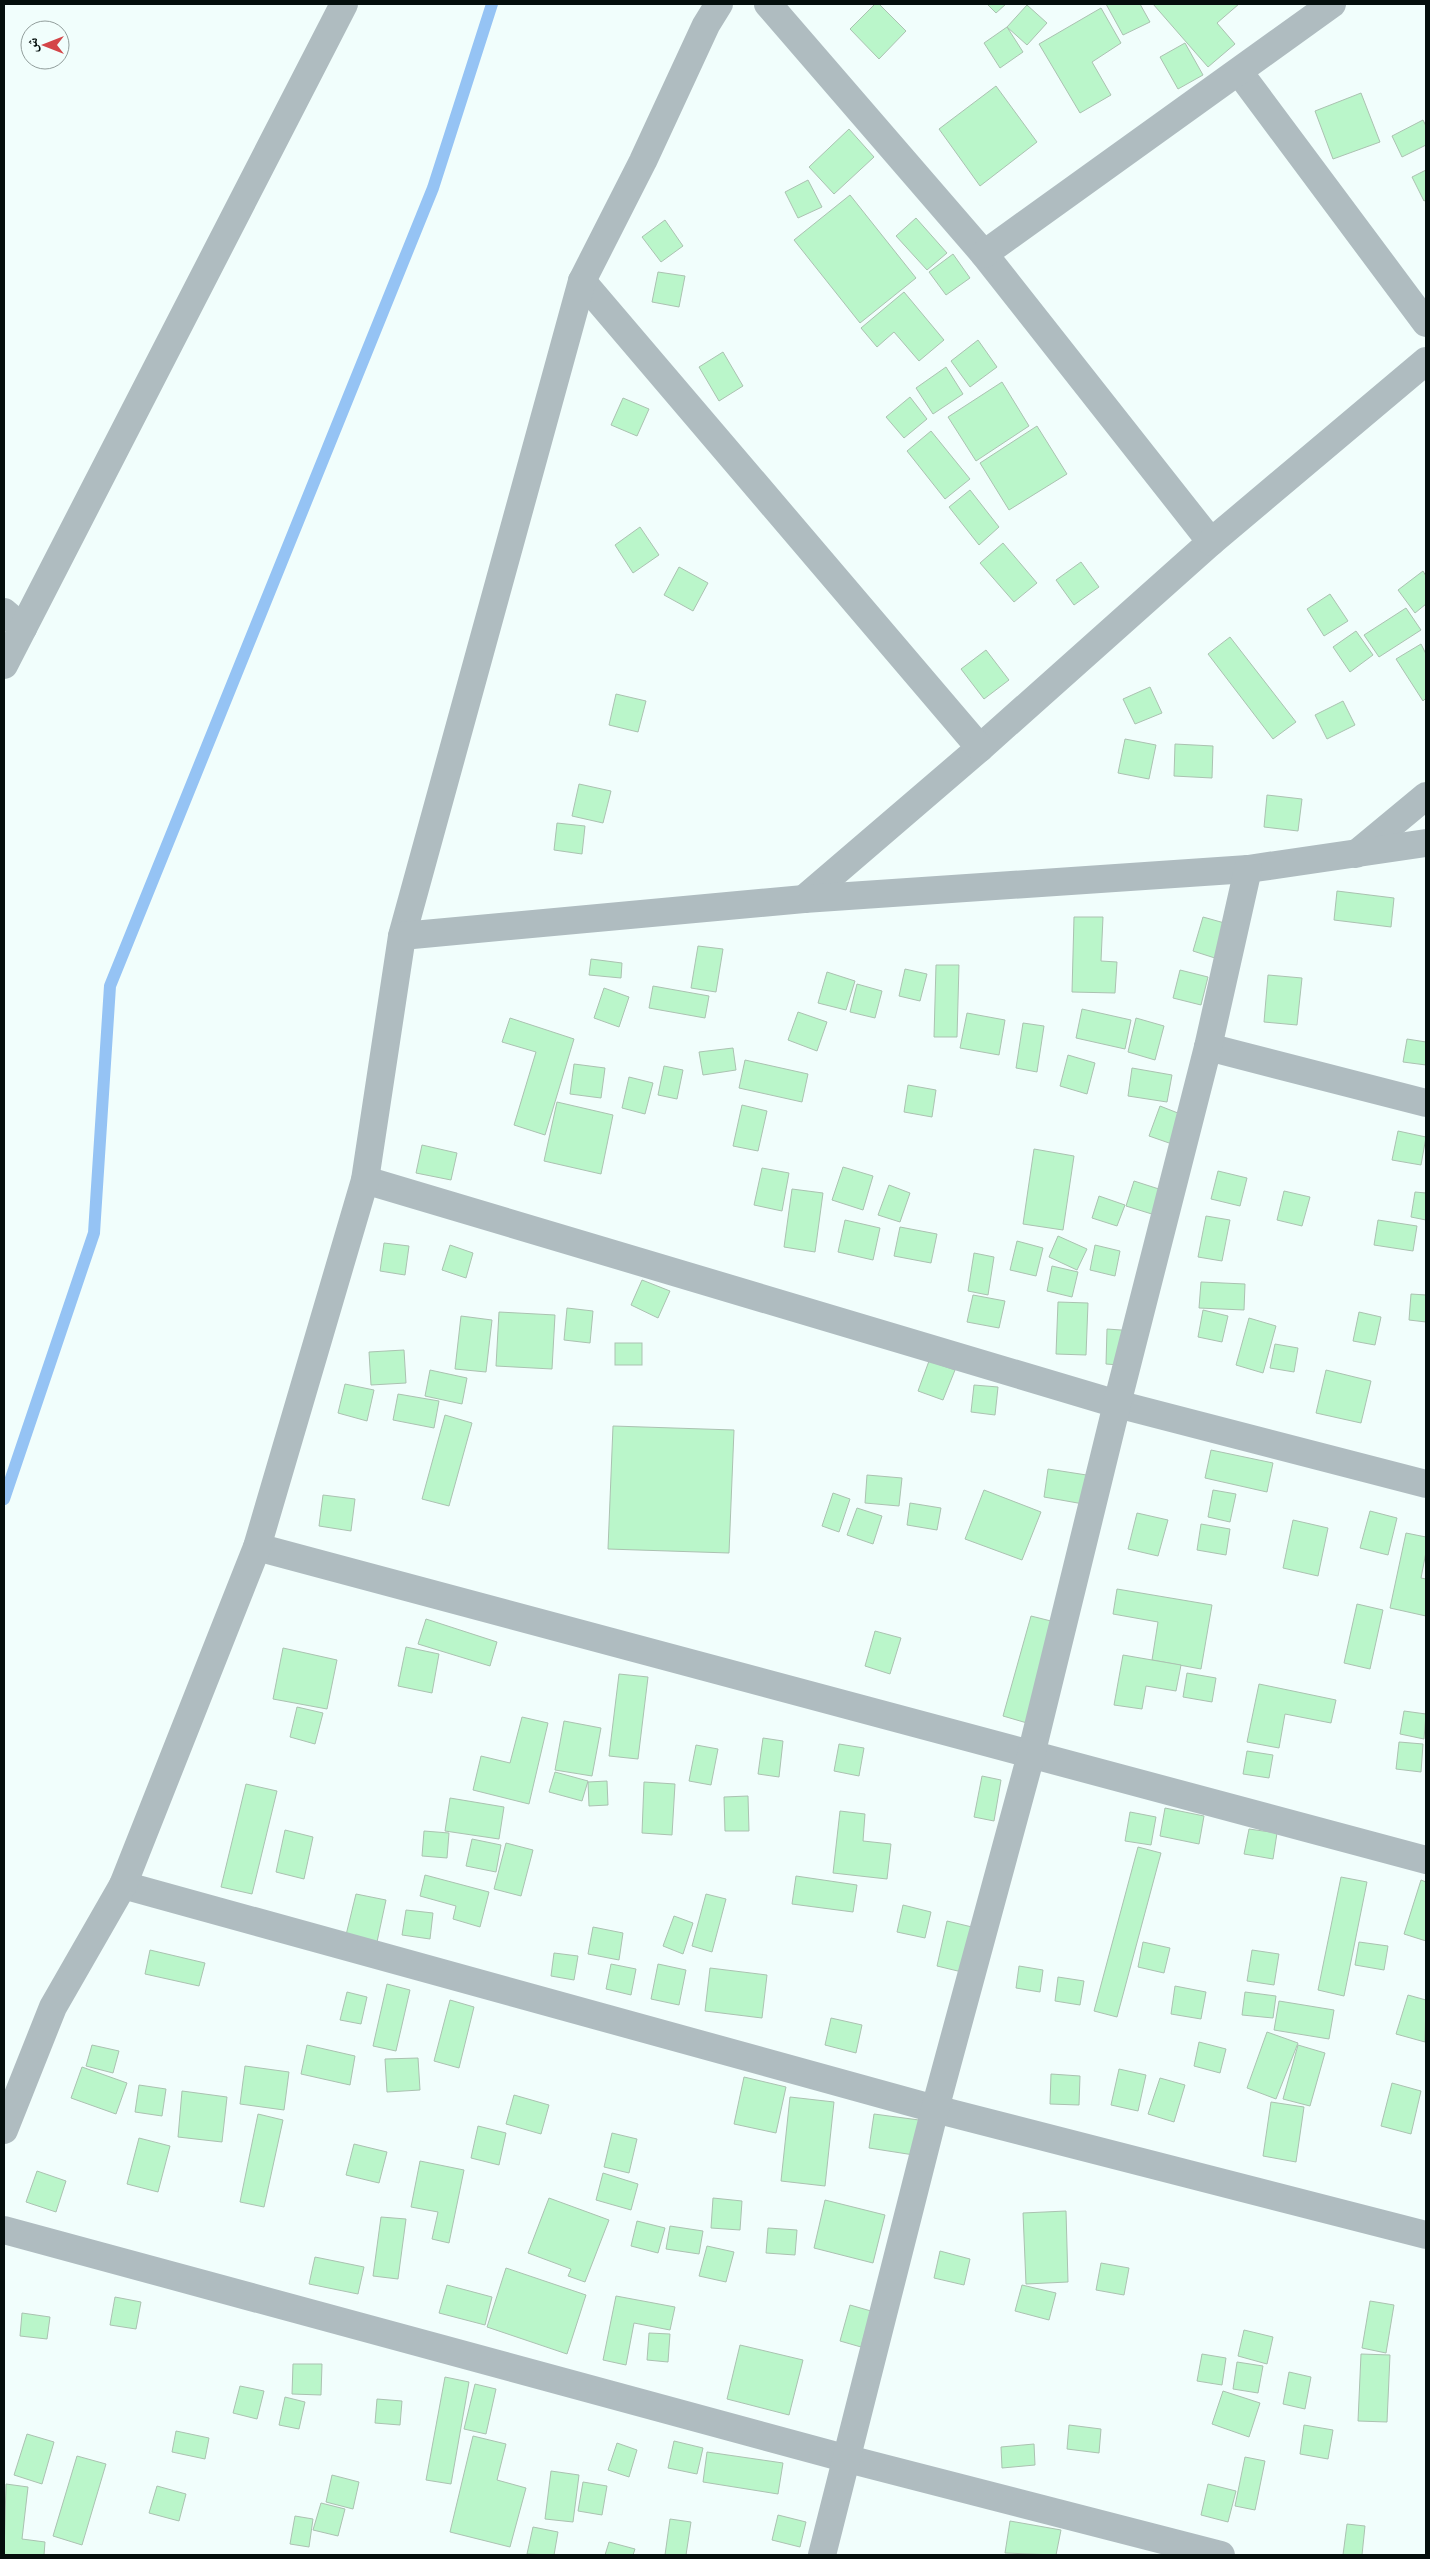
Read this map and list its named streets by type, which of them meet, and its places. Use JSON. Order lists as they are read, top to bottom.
{
  "north": "left"
}
